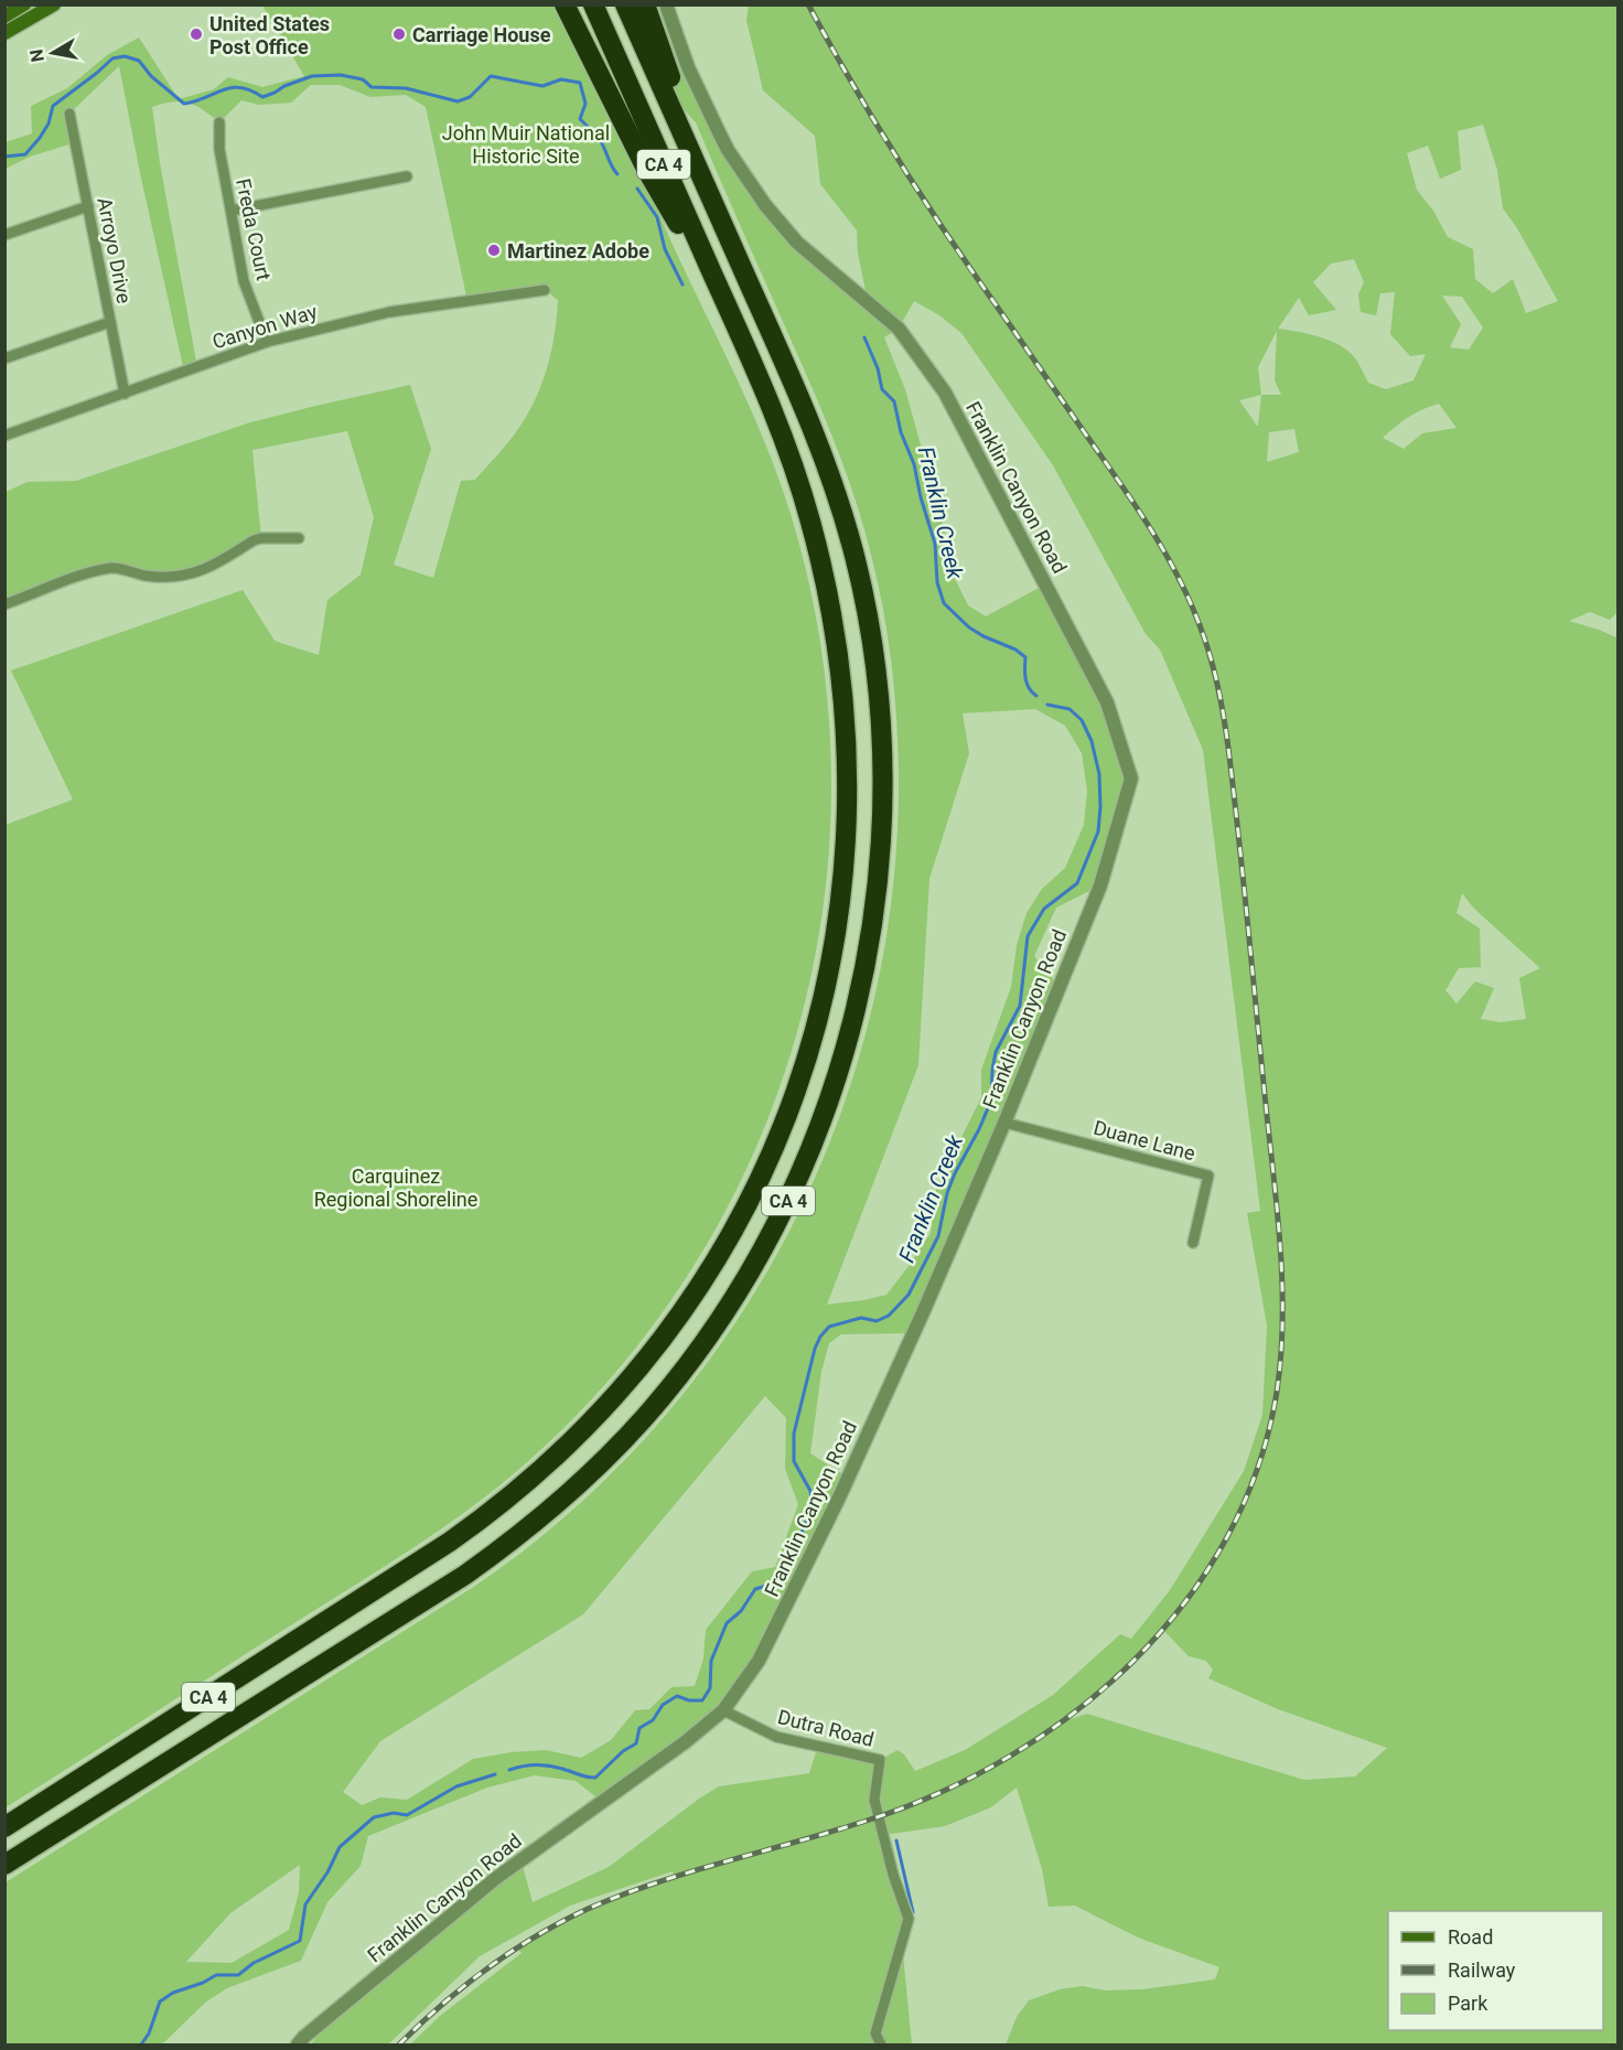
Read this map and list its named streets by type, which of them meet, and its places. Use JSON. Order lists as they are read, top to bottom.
{
  "streets": {
    "highway": ["CA 4"],
    "street": [
      "Freda Court",
      "Arroyo Drive",
      "Canyon Way",
      "Franklin Canyon Road",
      "Duane Lane",
      "Dutra Road"
    ]
  },
  "crossings": [
    ["Freda Court", "Canyon Way"],
    ["Arroyo Drive", "Canyon Way"],
    ["Franklin Canyon Road", "Duane Lane"],
    ["Franklin Canyon Road", "Dutra Road"]
  ],
  "water": ["Franklin Creek"],
  "parks": ["John Muir National Historic Site", "Carquinez Regional Shoreline"],
  "places": ["United States Post Office", "Carriage House", "Martinez Adobe"],
  "legend": ["Road", "Railway", "Park"],
  "north": "left"
}
